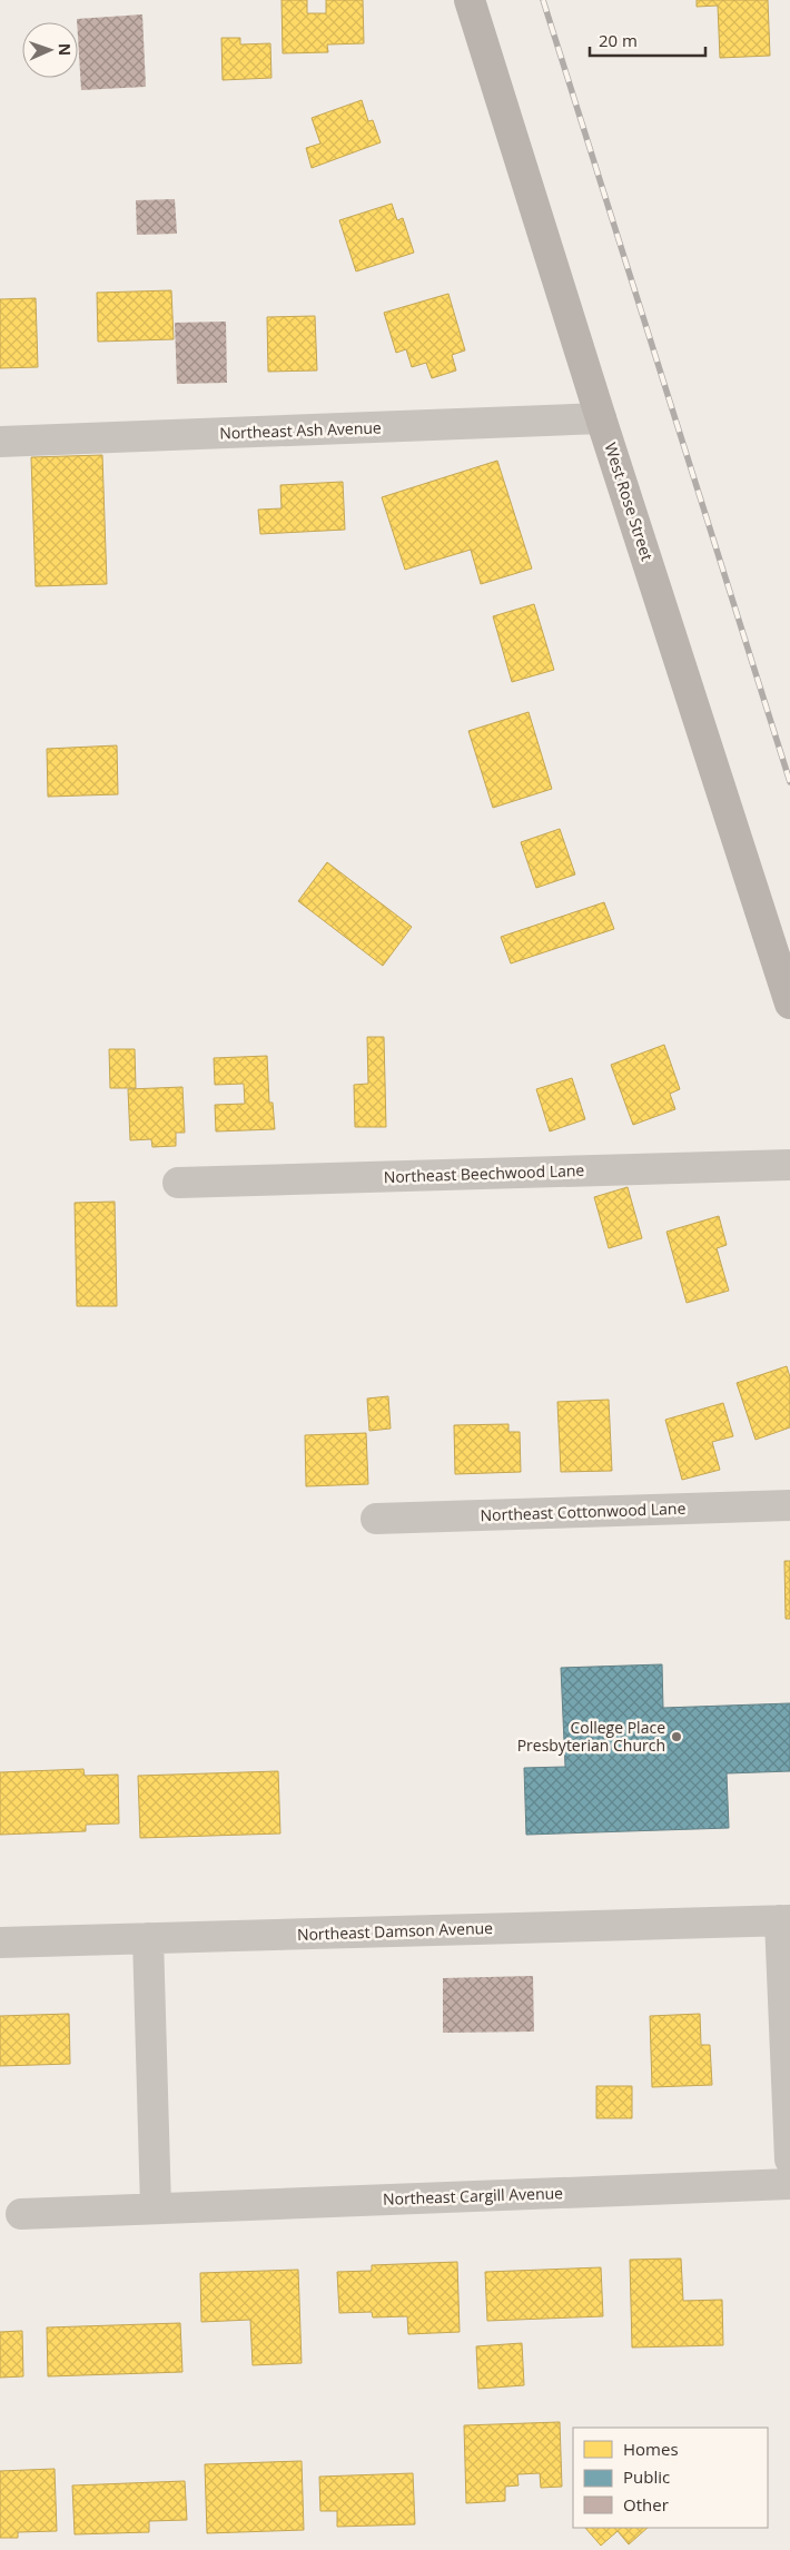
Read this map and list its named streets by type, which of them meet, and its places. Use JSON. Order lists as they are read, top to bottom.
{
  "streets": {
    "main road": ["West Rose Street"],
    "street": [
      "Northeast Ash Avenue",
      "Northeast Beechwood Lane",
      "Northeast Cottonwood Lane",
      "Northeast Damson Avenue",
      "Northeast Cargill Avenue"
    ]
  },
  "crossings": [
    ["Northeast Ash Avenue", "West Rose Street"]
  ],
  "places": ["College Place Presbyterian Church"],
  "legend": ["Homes", "Public", "Other"],
  "scale_bar": "20 m",
  "north": "right"
}
